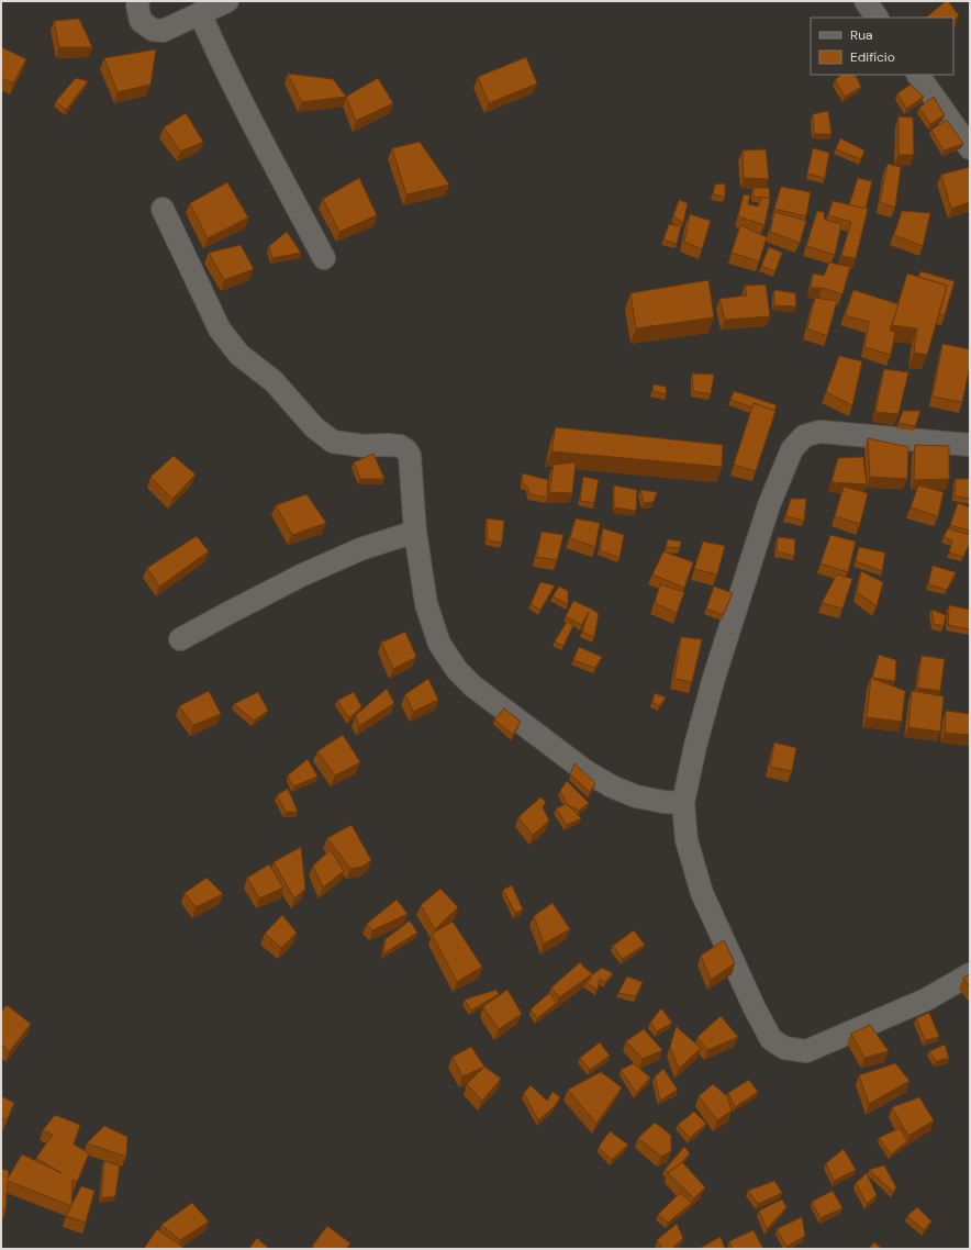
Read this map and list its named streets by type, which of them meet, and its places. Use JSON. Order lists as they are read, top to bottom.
{
  "legend": ["Rua", "Edifício"]
}
